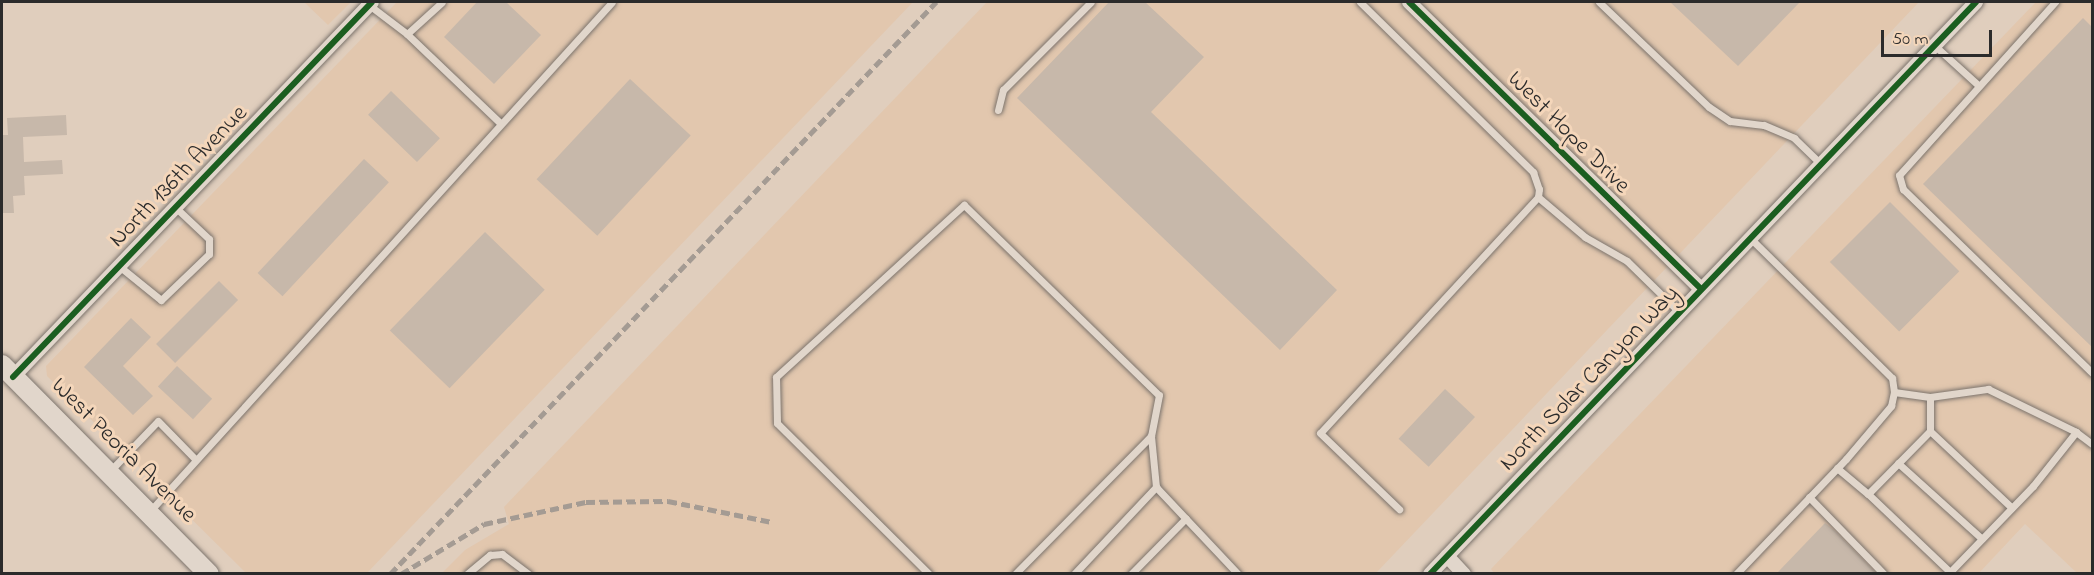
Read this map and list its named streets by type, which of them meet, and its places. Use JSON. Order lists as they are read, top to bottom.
{
  "streets": {
    "main road": ["West Peoria Avenue"],
    "street": ["West Hope Drive", "North 136th Avenue", "North Solar Canyon Way"]
  },
  "crossings": [
    ["West Hope Drive", "North Solar Canyon Way"],
    ["North 136th Avenue", "West Peoria Avenue"]
  ],
  "scale_bar": "50 m"
}
